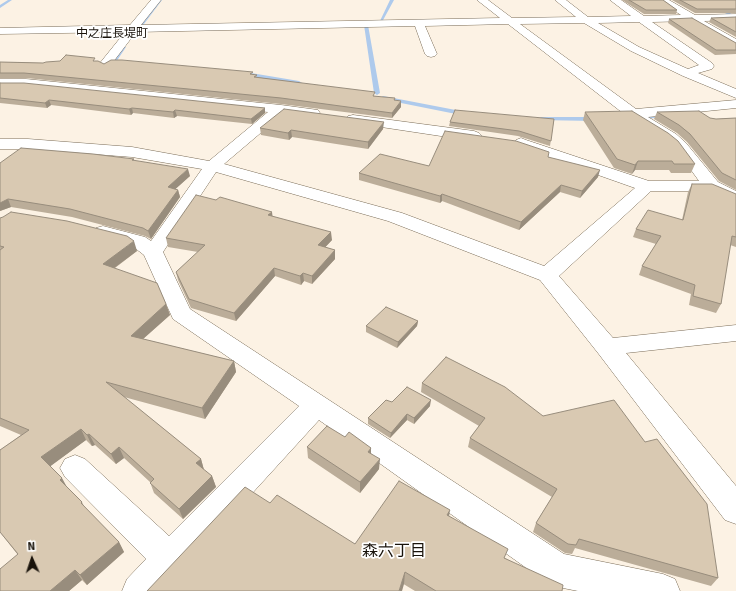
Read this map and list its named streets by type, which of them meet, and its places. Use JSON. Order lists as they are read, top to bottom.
{
  "districts": ["中之庄長堤町", "森六丁目"],
  "north": "top"
}
